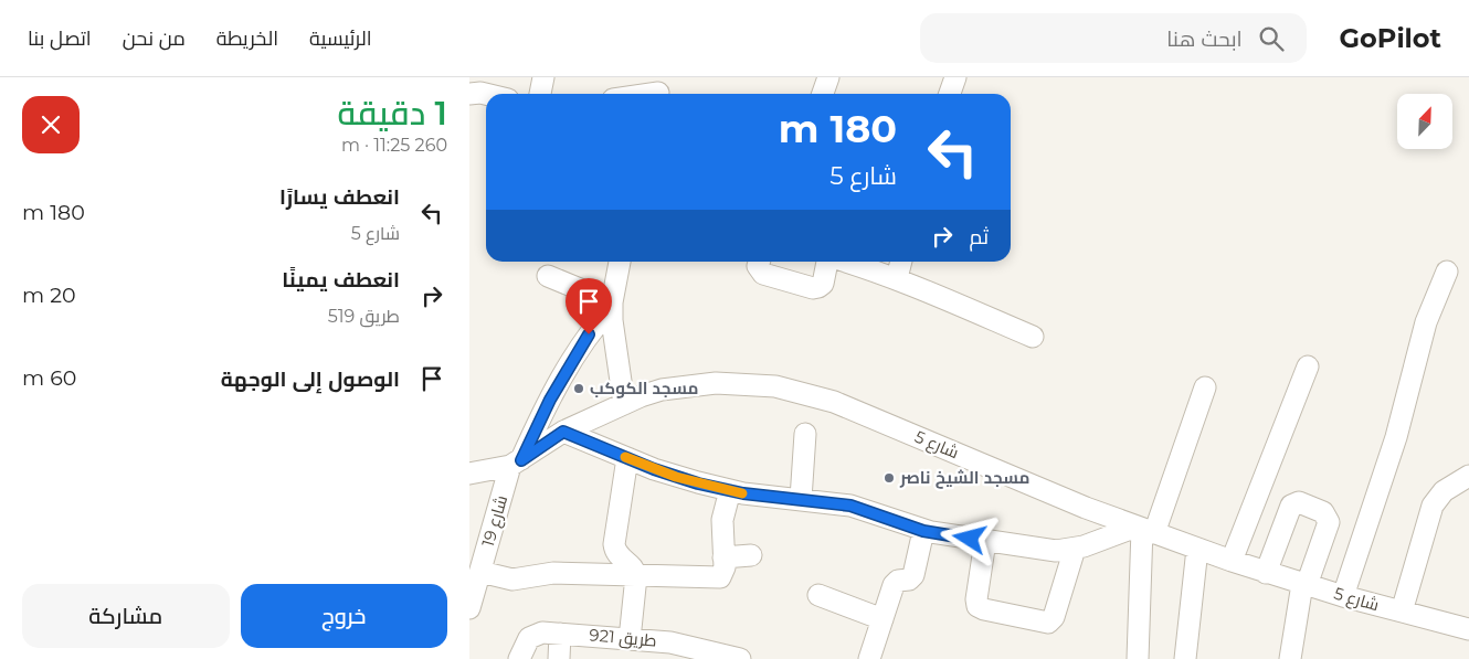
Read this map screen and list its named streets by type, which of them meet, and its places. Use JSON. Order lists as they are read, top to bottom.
{
  "streets": {
    "street": ["شارع 5", "شارع 19", "طريق 921"]
  },
  "crossings": [
    ["شارع 5", "شارع 19"]
  ],
  "places": ["مسجد الكوكب", "مسجد الشيخ ناصر"],
  "north": "top right",
  "page": {
    "header": "GoPilot",
    "search": "ابحث هنا",
    "nav": [
      "الرئيسية",
      "الخريطة",
      "من نحن",
      "اتصل بنا"
    ],
    "heading": ["1 دقيقة", "260 m · 11:25"],
    "turn": ["180 m", "شارع 5"],
    "list": [
      {
        "name": "انعطف يسارًا",
        "note": "شارع 5",
        "value": "180 m"
      },
      {
        "name": "انعطف يمينًا",
        "note": "طريق 519",
        "value": "20 m"
      },
      {
        "name": "الوصول إلى الوجهة",
        "value": "60 m"
      }
    ],
    "then": "ثم",
    "buttons": ["خروج", "مشاركة"]
  }
}
